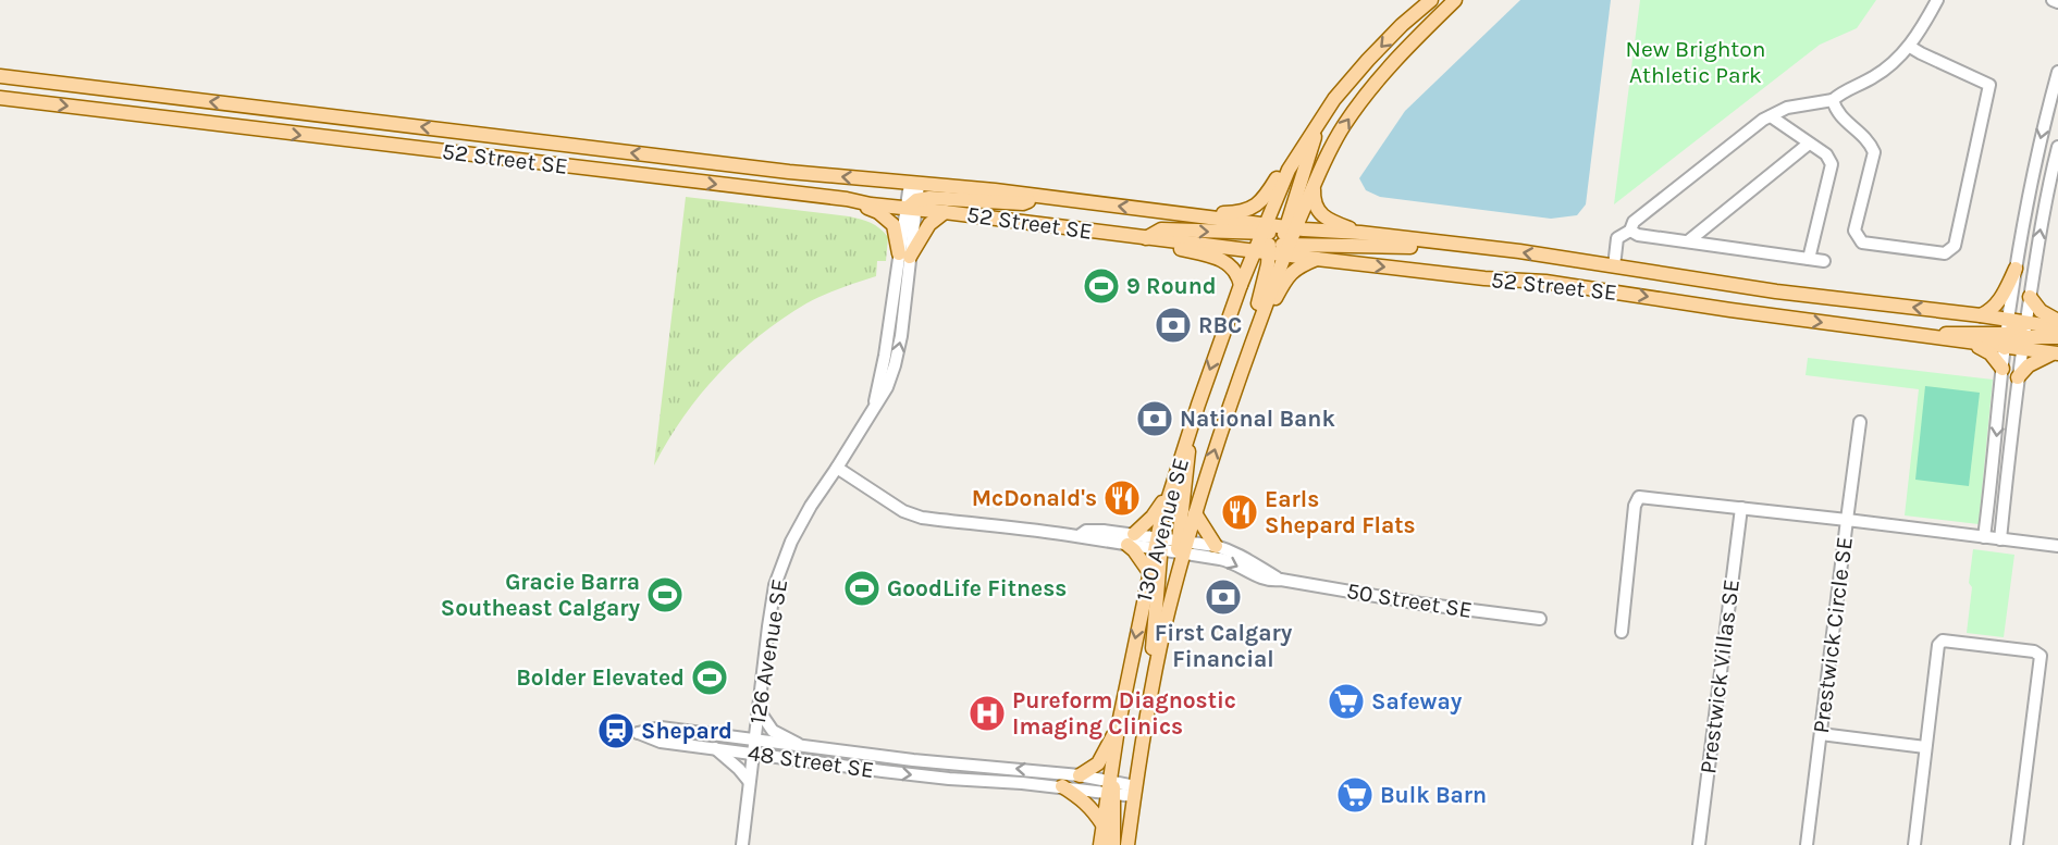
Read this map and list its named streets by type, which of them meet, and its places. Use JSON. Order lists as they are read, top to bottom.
{
  "streets": {
    "main road": ["52 Street SE", "130 Avenue SE"],
    "street": [
      "50 Street SE",
      "Prestwick Circle SE",
      "126 Avenue SE",
      "Prestwick Villas SE",
      "48 Street SE"
    ]
  },
  "crossings": [
    ["52 Street SE", "130 Avenue SE"],
    ["52 Street SE", "126 Avenue SE"],
    ["130 Avenue SE", "50 Street SE"],
    ["130 Avenue SE", "48 Street SE"],
    ["50 Street SE", "126 Avenue SE"],
    ["126 Avenue SE", "48 Street SE"]
  ],
  "parks": ["New Brighton Athletic Park"],
  "places": {
    "sports": [
      "9 Round",
      "GoodLife Fitness",
      "Gracie Barra Southeast Calgary",
      "Bolder Elevated"
    ],
    "bank": ["RBC", "National Bank", "First Calgary Financial"],
    "restaurant": ["McDonald's", "Earls Shepard Flats"],
    "supermarket": ["Safeway", "Bulk Barn"],
    "hospital": ["Pureform Diagnostic Imaging Clinics"],
    "station": ["Shepard"]
  }
}
